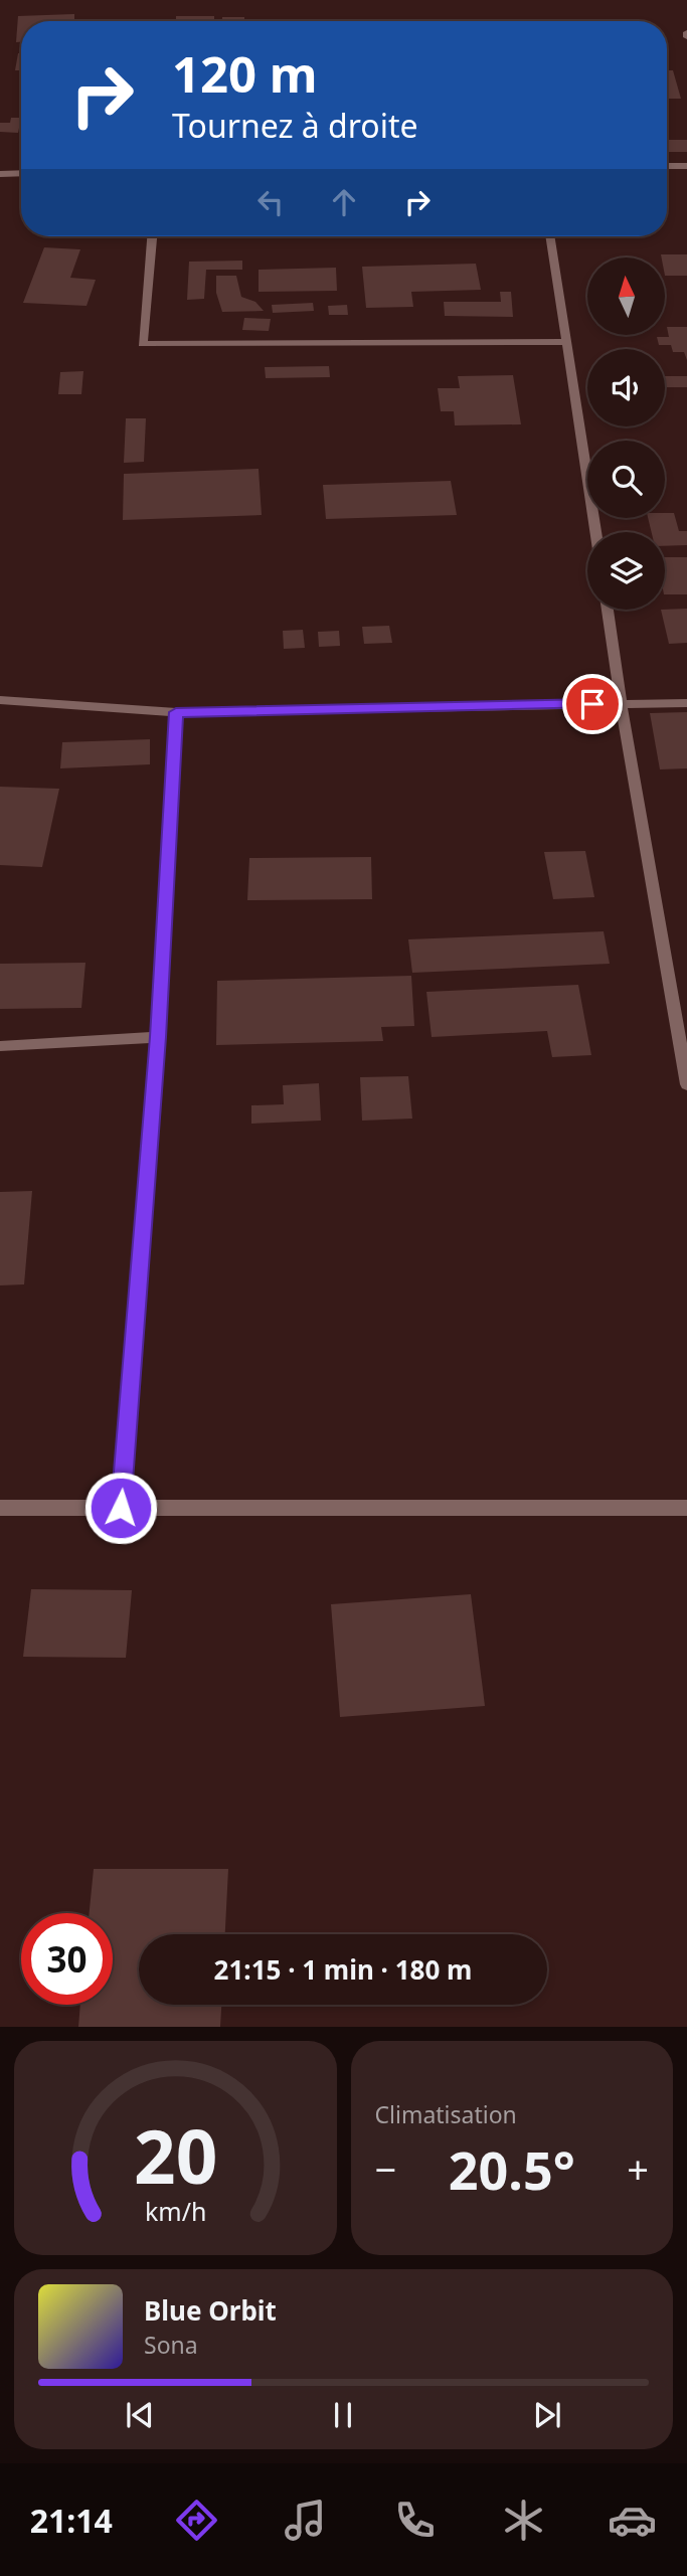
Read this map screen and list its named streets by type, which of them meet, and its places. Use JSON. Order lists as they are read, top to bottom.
{
  "north": "top",
  "page": {
    "turn": ["120 m", "Tournez à droite"],
    "limit": "30",
    "trip": "21:15 · 1 min · 180 m",
    "tile": "Climatisation",
    "heat": ["−", "20.5°", "+"],
    "song": ["Blue Orbit", "Sona"],
    "tabs": "21:14",
    "gauge": ["20", "km/h"]
  }
}
